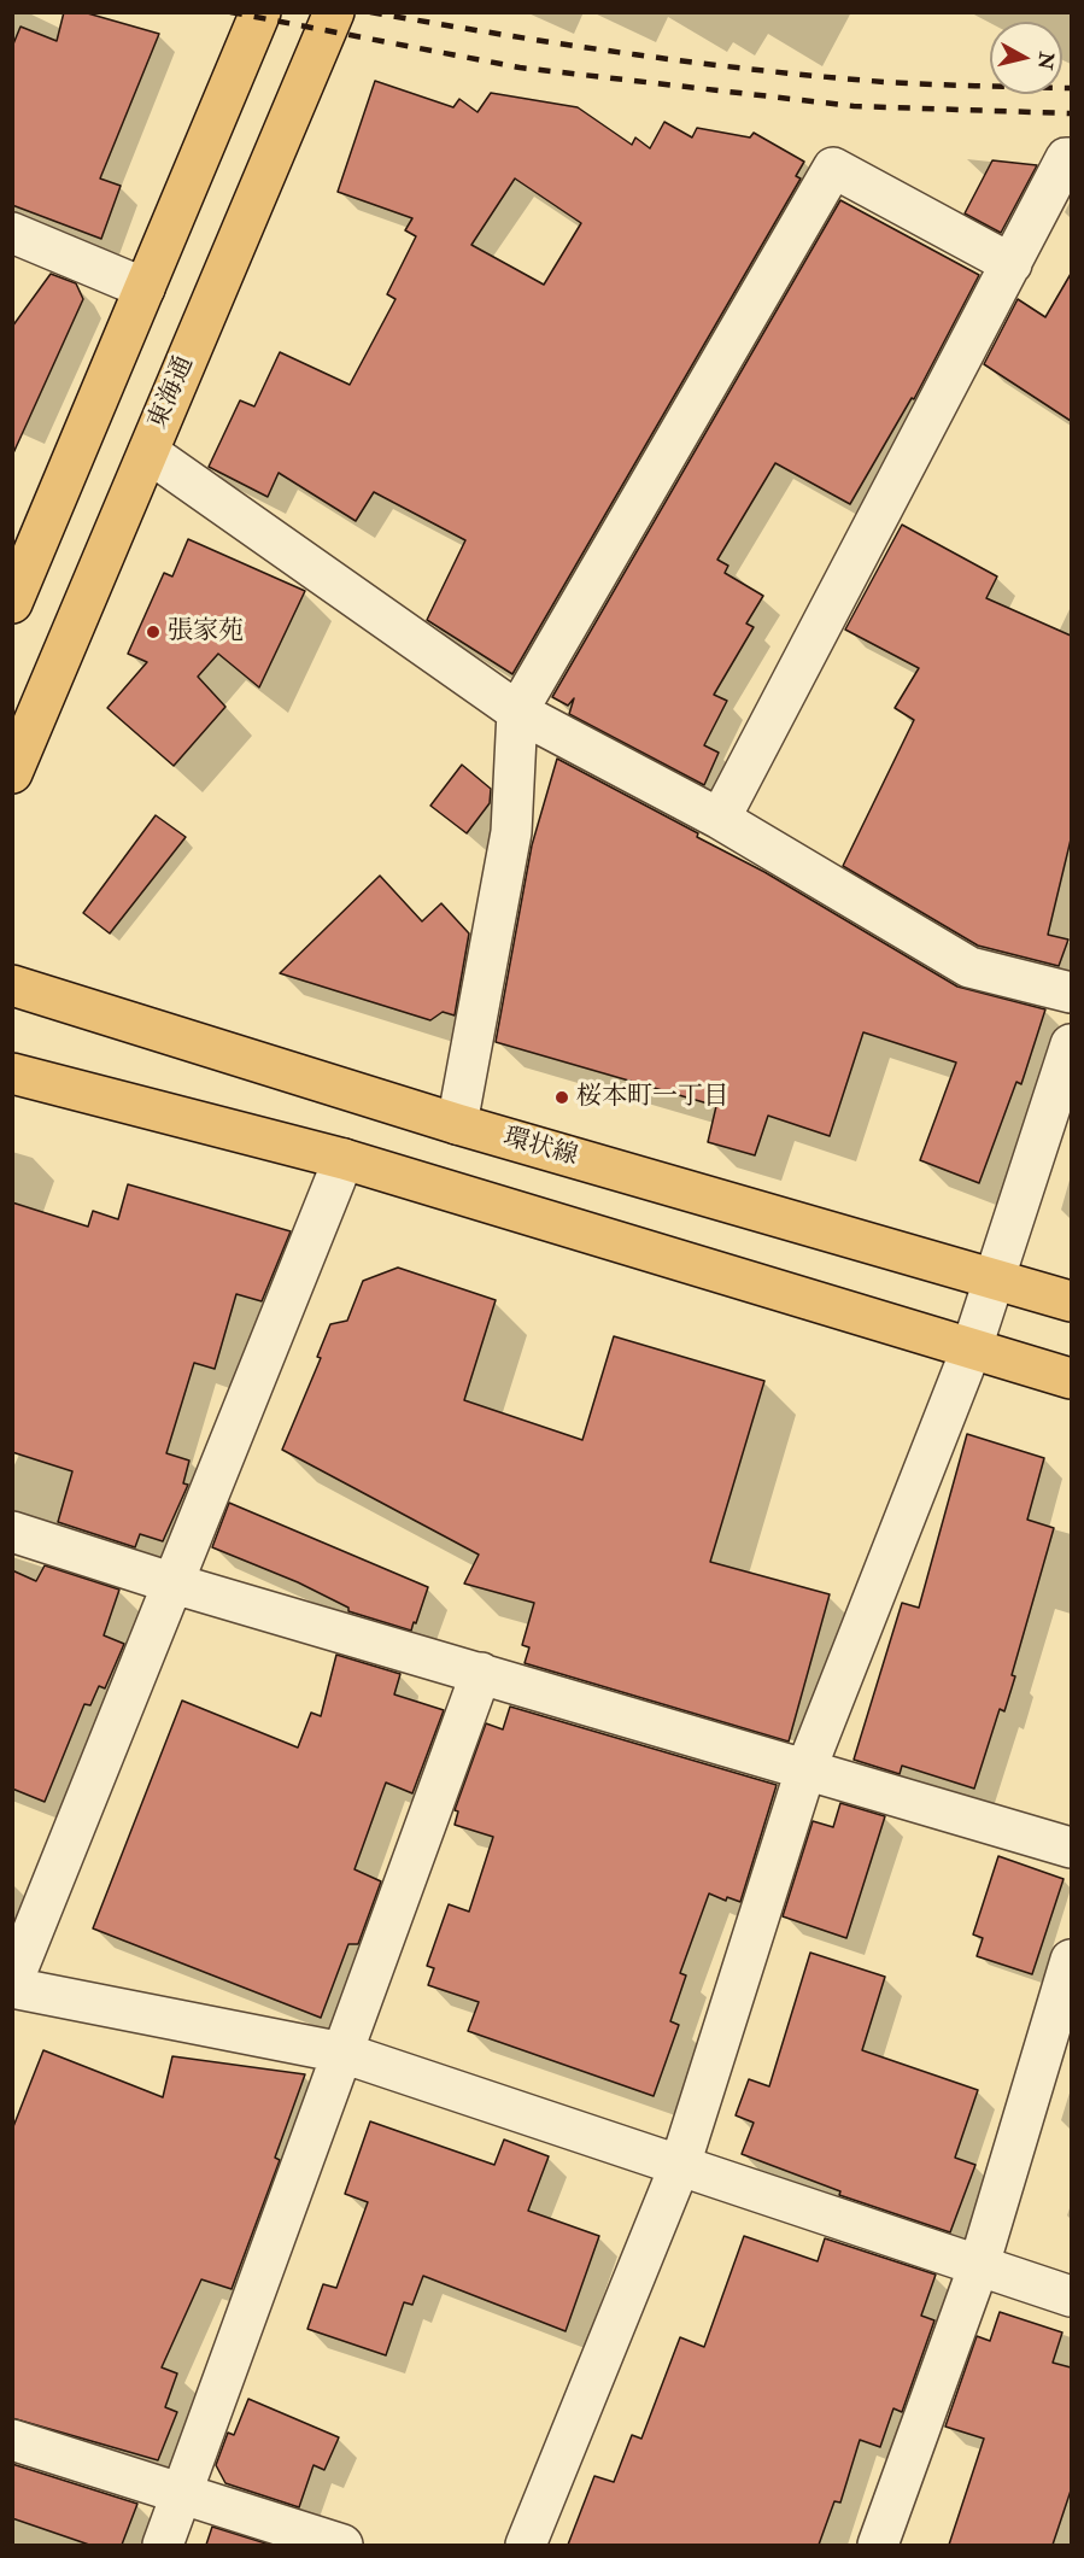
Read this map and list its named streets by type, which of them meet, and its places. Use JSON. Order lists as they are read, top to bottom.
{
  "streets": {
    "main road": ["東海通", "環状線"]
  },
  "places": ["張家苑", "桜本町一丁目"],
  "north": "right"
}
